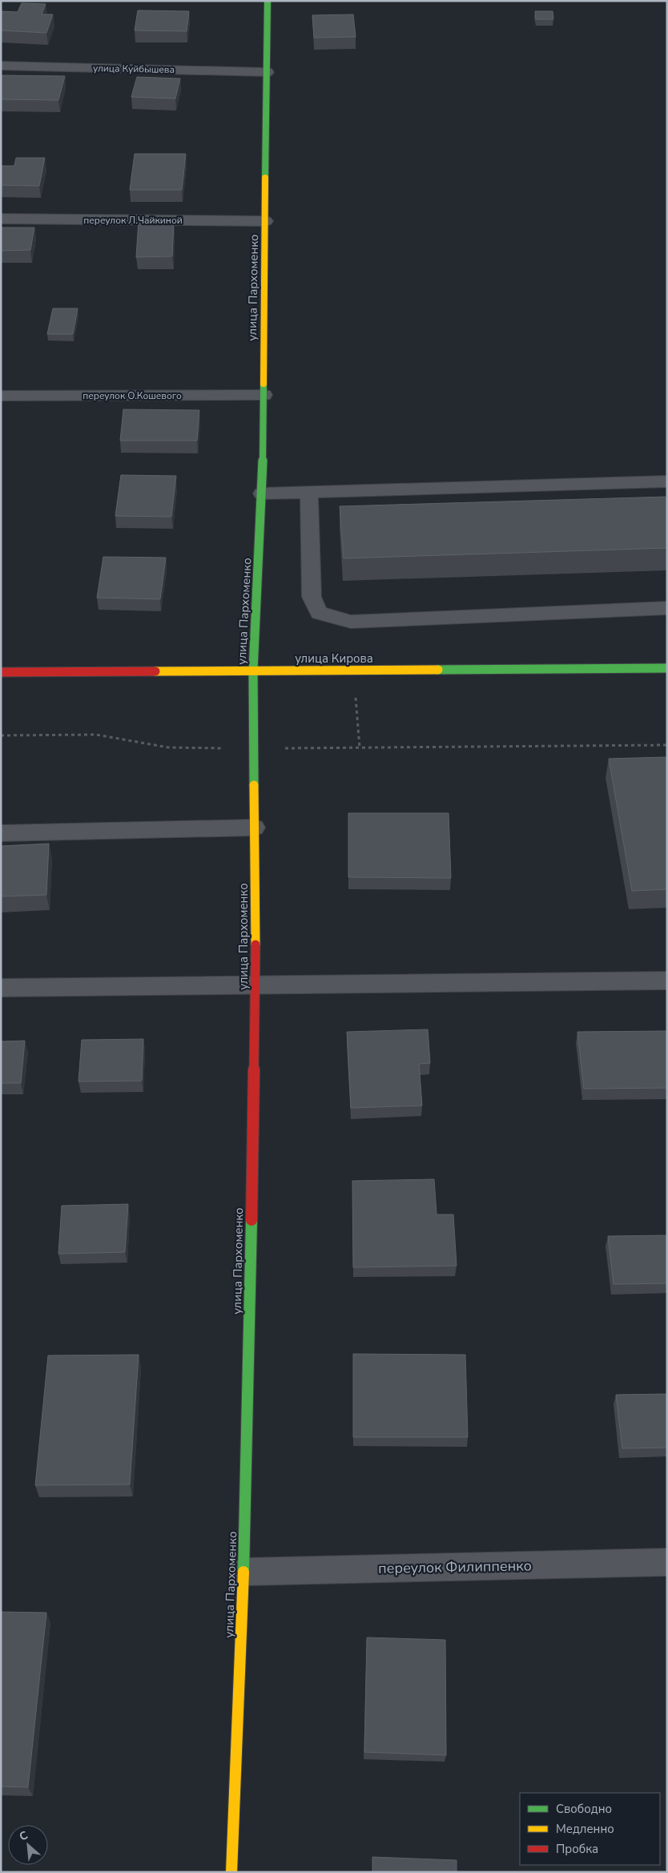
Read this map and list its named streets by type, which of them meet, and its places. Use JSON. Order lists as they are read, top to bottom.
{
  "streets": {
    "main road": ["улица Пархоменко", "улица Кирова"],
    "street": [
      "улица Куйбышева",
      "переулок Л.Чайкиной",
      "переулок О.Кошевого",
      "переулок Филиппенко"
    ]
  },
  "crossings": [
    ["улица Куйбышева", "улица Пархоменко"],
    ["переулок Л.Чайкиной", "улица Пархоменко"],
    ["улица Пархоменко", "переулок О.Кошевого"],
    ["улица Пархоменко", "улица Кирова"],
    ["улица Пархоменко", "переулок Филиппенко"]
  ],
  "legend": ["Свободно", "Медленно", "Пробка"],
  "north": "top left"
}
